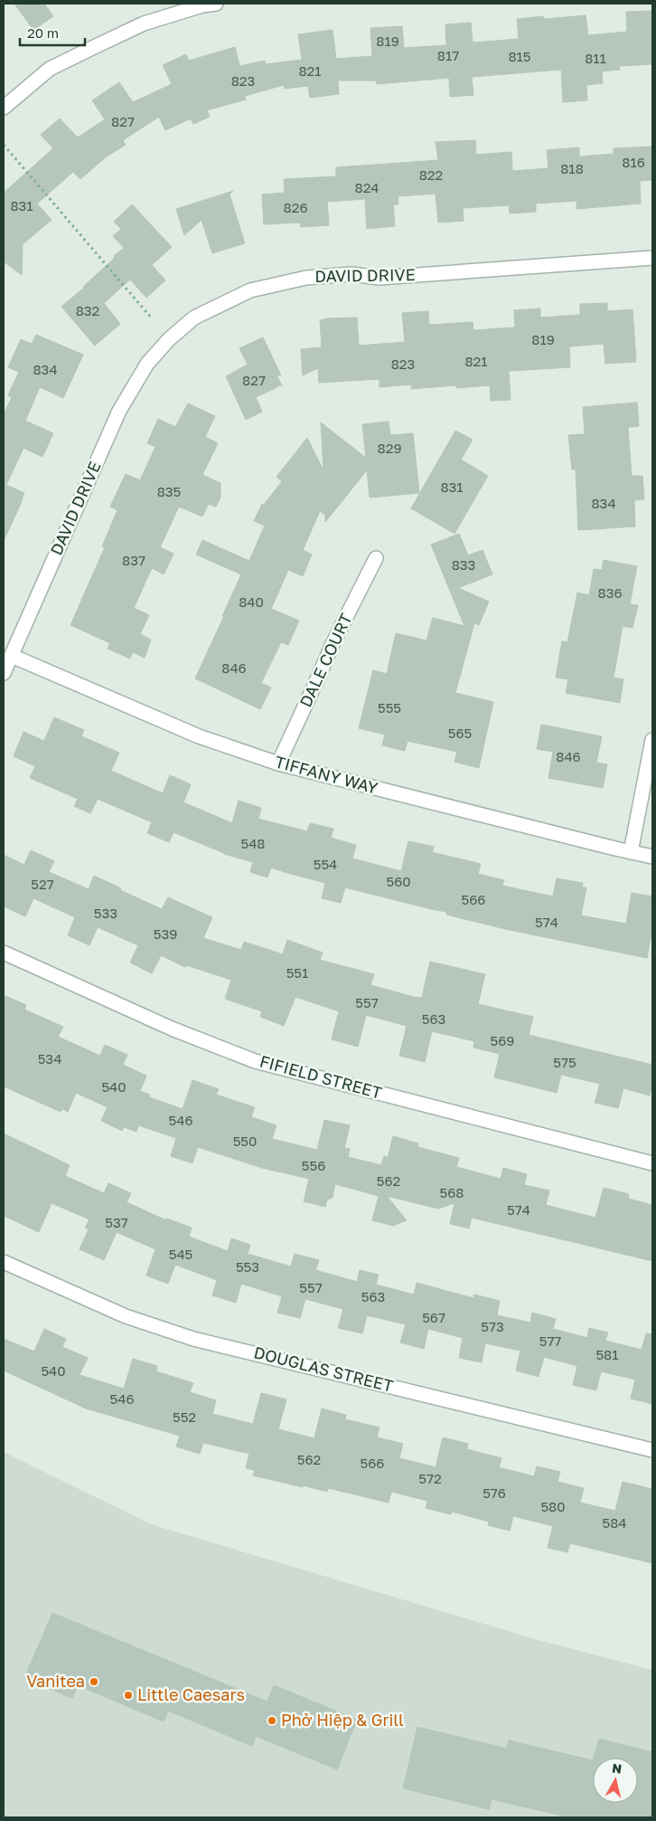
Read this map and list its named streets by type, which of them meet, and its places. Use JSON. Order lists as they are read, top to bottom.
{
  "streets": {
    "street": [
      "DAVID DRIVE",
      "DALE COURT",
      "TIFFANY WAY",
      "FIFIELD STREET",
      "DOUGLAS STREET"
    ]
  },
  "crossings": [
    ["DAVID DRIVE", "TIFFANY WAY"],
    ["DALE COURT", "TIFFANY WAY"]
  ],
  "places": ["Vanitea", "Little Caesars", "Phở Hiệp & Grill"],
  "house_numbers": [
    "819",
    "817",
    "815",
    "811",
    "821",
    "823",
    "827",
    "816",
    "818",
    "822",
    "824",
    "831",
    "826",
    "832",
    "819",
    "821",
    "823",
    "834",
    "827",
    "829",
    "831",
    "835",
    "834",
    "837",
    "833",
    "836",
    "840",
    "846",
    "555",
    "565",
    "846",
    "548",
    "554",
    "560",
    "527",
    "566",
    "533",
    "574",
    "539",
    "551",
    "557",
    "563",
    "569",
    "534",
    "575",
    "540",
    "546",
    "550",
    "556",
    "562",
    "568",
    "574",
    "537",
    "545",
    "553",
    "557",
    "563",
    "567",
    "573",
    "577",
    "581",
    "540",
    "546",
    "552",
    "562",
    "566",
    "572",
    "576",
    "580",
    "584"
  ],
  "scale_bar": "20 m",
  "north": "top"
}
